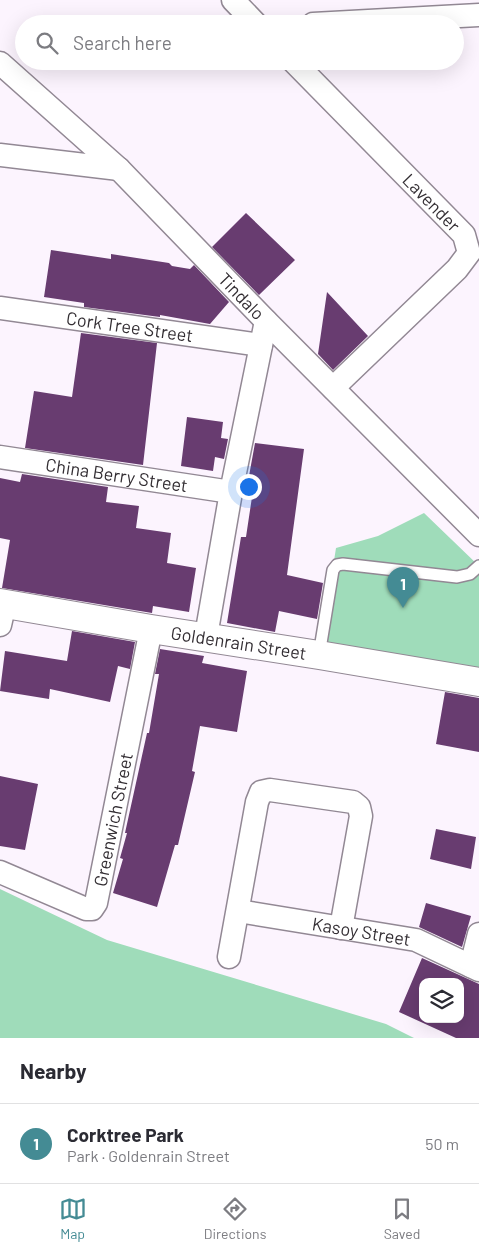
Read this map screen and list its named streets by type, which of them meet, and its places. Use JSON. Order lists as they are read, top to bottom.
{
  "streets": {
    "street": [
      "Lavender",
      "Tindalo",
      "Cork Tree Street",
      "China Berry Street",
      "Goldenrain Street",
      "Greenwich Street",
      "Kasoy Street"
    ]
  },
  "crossings": [
    ["Lavender", "Tindalo"],
    ["Goldenrain Street", "Greenwich Street"]
  ],
  "page": {
    "search": "Search here",
    "pins": "1",
    "heading": "Nearby",
    "list": [
      {
        "mark": "1",
        "name": "Corktree Park",
        "note": "Park · Goldenrain Street",
        "value": "50 m"
      }
    ],
    "nav": ["Map", "Directions", "Saved"]
  }
}
